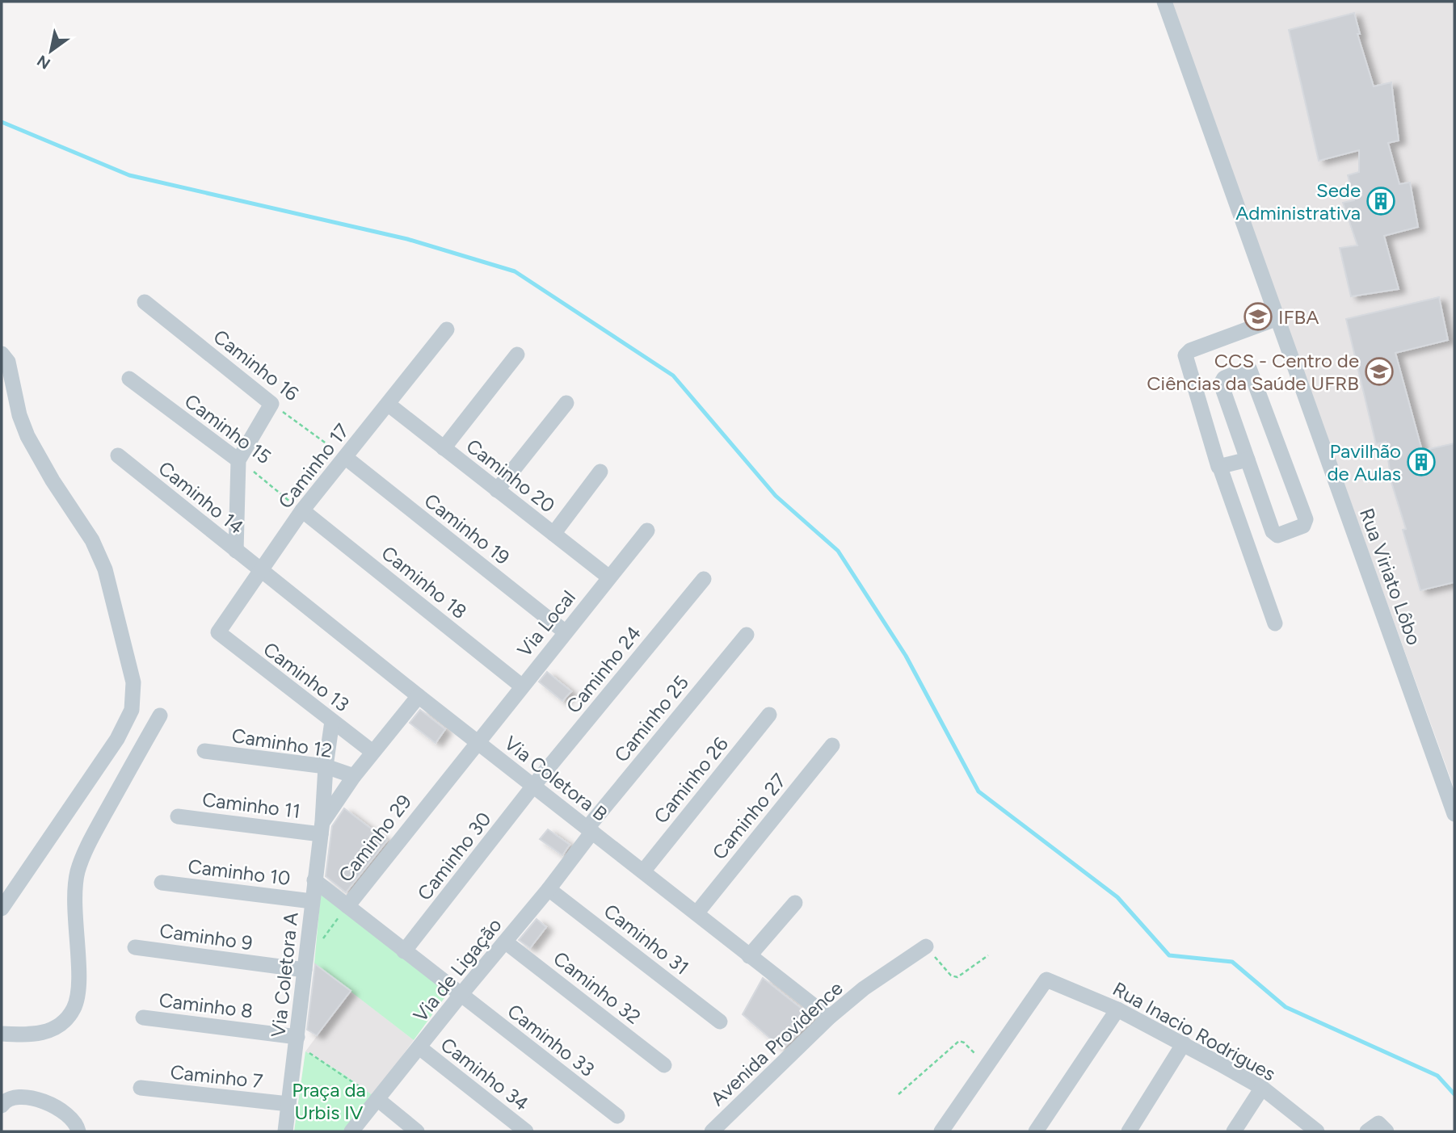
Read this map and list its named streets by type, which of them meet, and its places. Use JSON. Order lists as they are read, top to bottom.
{
  "streets": {
    "street": [
      "Caminho 16",
      "Caminho 15",
      "Caminho 17",
      "Caminho 20",
      "Caminho 14",
      "Caminho 19",
      "Rua Viriato Lôbo",
      "Caminho 18",
      "Via Local",
      "Caminho 24",
      "Caminho 13",
      "Caminho 25",
      "Caminho 12",
      "Via Coletora B",
      "Caminho 26",
      "Caminho 11",
      "Caminho 27",
      "Caminho 29",
      "Caminho 30",
      "Caminho 10",
      "Caminho 9",
      "Caminho 31",
      "Via de Ligação",
      "Via Coletora A",
      "Caminho 32",
      "Caminho 8",
      "Rua Inacio Rodrigues",
      "Caminho 33",
      "Avenida Providence",
      "Caminho 34",
      "Caminho 7"
    ]
  },
  "crossings": [
    ["Caminho 16", "Caminho 17"],
    ["Caminho 16", "Caminho 19"],
    ["Caminho 15", "Caminho 17"],
    ["Caminho 15", "Caminho 18"],
    ["Caminho 17", "Caminho 20"],
    ["Caminho 17", "Caminho 14"],
    ["Caminho 17", "Caminho 19"],
    ["Caminho 17", "Caminho 18"],
    ["Caminho 17", "Caminho 13"],
    ["Caminho 17", "Via Coletora B"],
    ["Caminho 20", "Via Local"],
    ["Caminho 14", "Via Coletora B"],
    ["Caminho 19", "Via Local"],
    ["Caminho 18", "Via Local"],
    ["Via Local", "Via Coletora B"],
    ["Via Local", "Caminho 29"],
    ["Caminho 24", "Via Coletora B"],
    ["Caminho 24", "Caminho 30"],
    ["Caminho 13", "Via Coletora A"],
    ["Caminho 25", "Via Coletora B"],
    ["Caminho 25", "Via de Ligação"],
    ["Caminho 12", "Via Coletora A"],
    ["Via Coletora B", "Caminho 26"],
    ["Via Coletora B", "Caminho 27"],
    ["Via Coletora B", "Caminho 29"],
    ["Via Coletora B", "Caminho 30"],
    ["Via Coletora B", "Via de Ligação"],
    ["Via Coletora B", "Via Coletora A"],
    ["Via Coletora B", "Avenida Providence"],
    ["Caminho 11", "Via Coletora A"],
    ["Caminho 29", "Caminho 9"],
    ["Caminho 29", "Via Coletora A"],
    ["Caminho 29", "Caminho 33"],
    ["Caminho 30", "Caminho 33"],
    ["Caminho 10", "Via Coletora A"],
    ["Caminho 9", "Via Coletora A"],
    ["Caminho 31", "Via de Ligação"],
    ["Via de Ligação", "Caminho 32"],
    ["Via de Ligação", "Caminho 33"],
    ["Via de Ligação", "Caminho 34"],
    ["Via Coletora A", "Caminho 8"],
    ["Via Coletora A", "Caminho 33"],
    ["Via Coletora A", "Caminho 7"]
  ],
  "parks": ["Praça da Urbis IV"],
  "places": {
    "building": ["Sede Administrativa", "Pavilhão de Aulas"],
    "school or university": ["IFBA", "CCS - Centro de Ciências da Saúde UFRB"]
  },
  "north": "bottom left"
}
